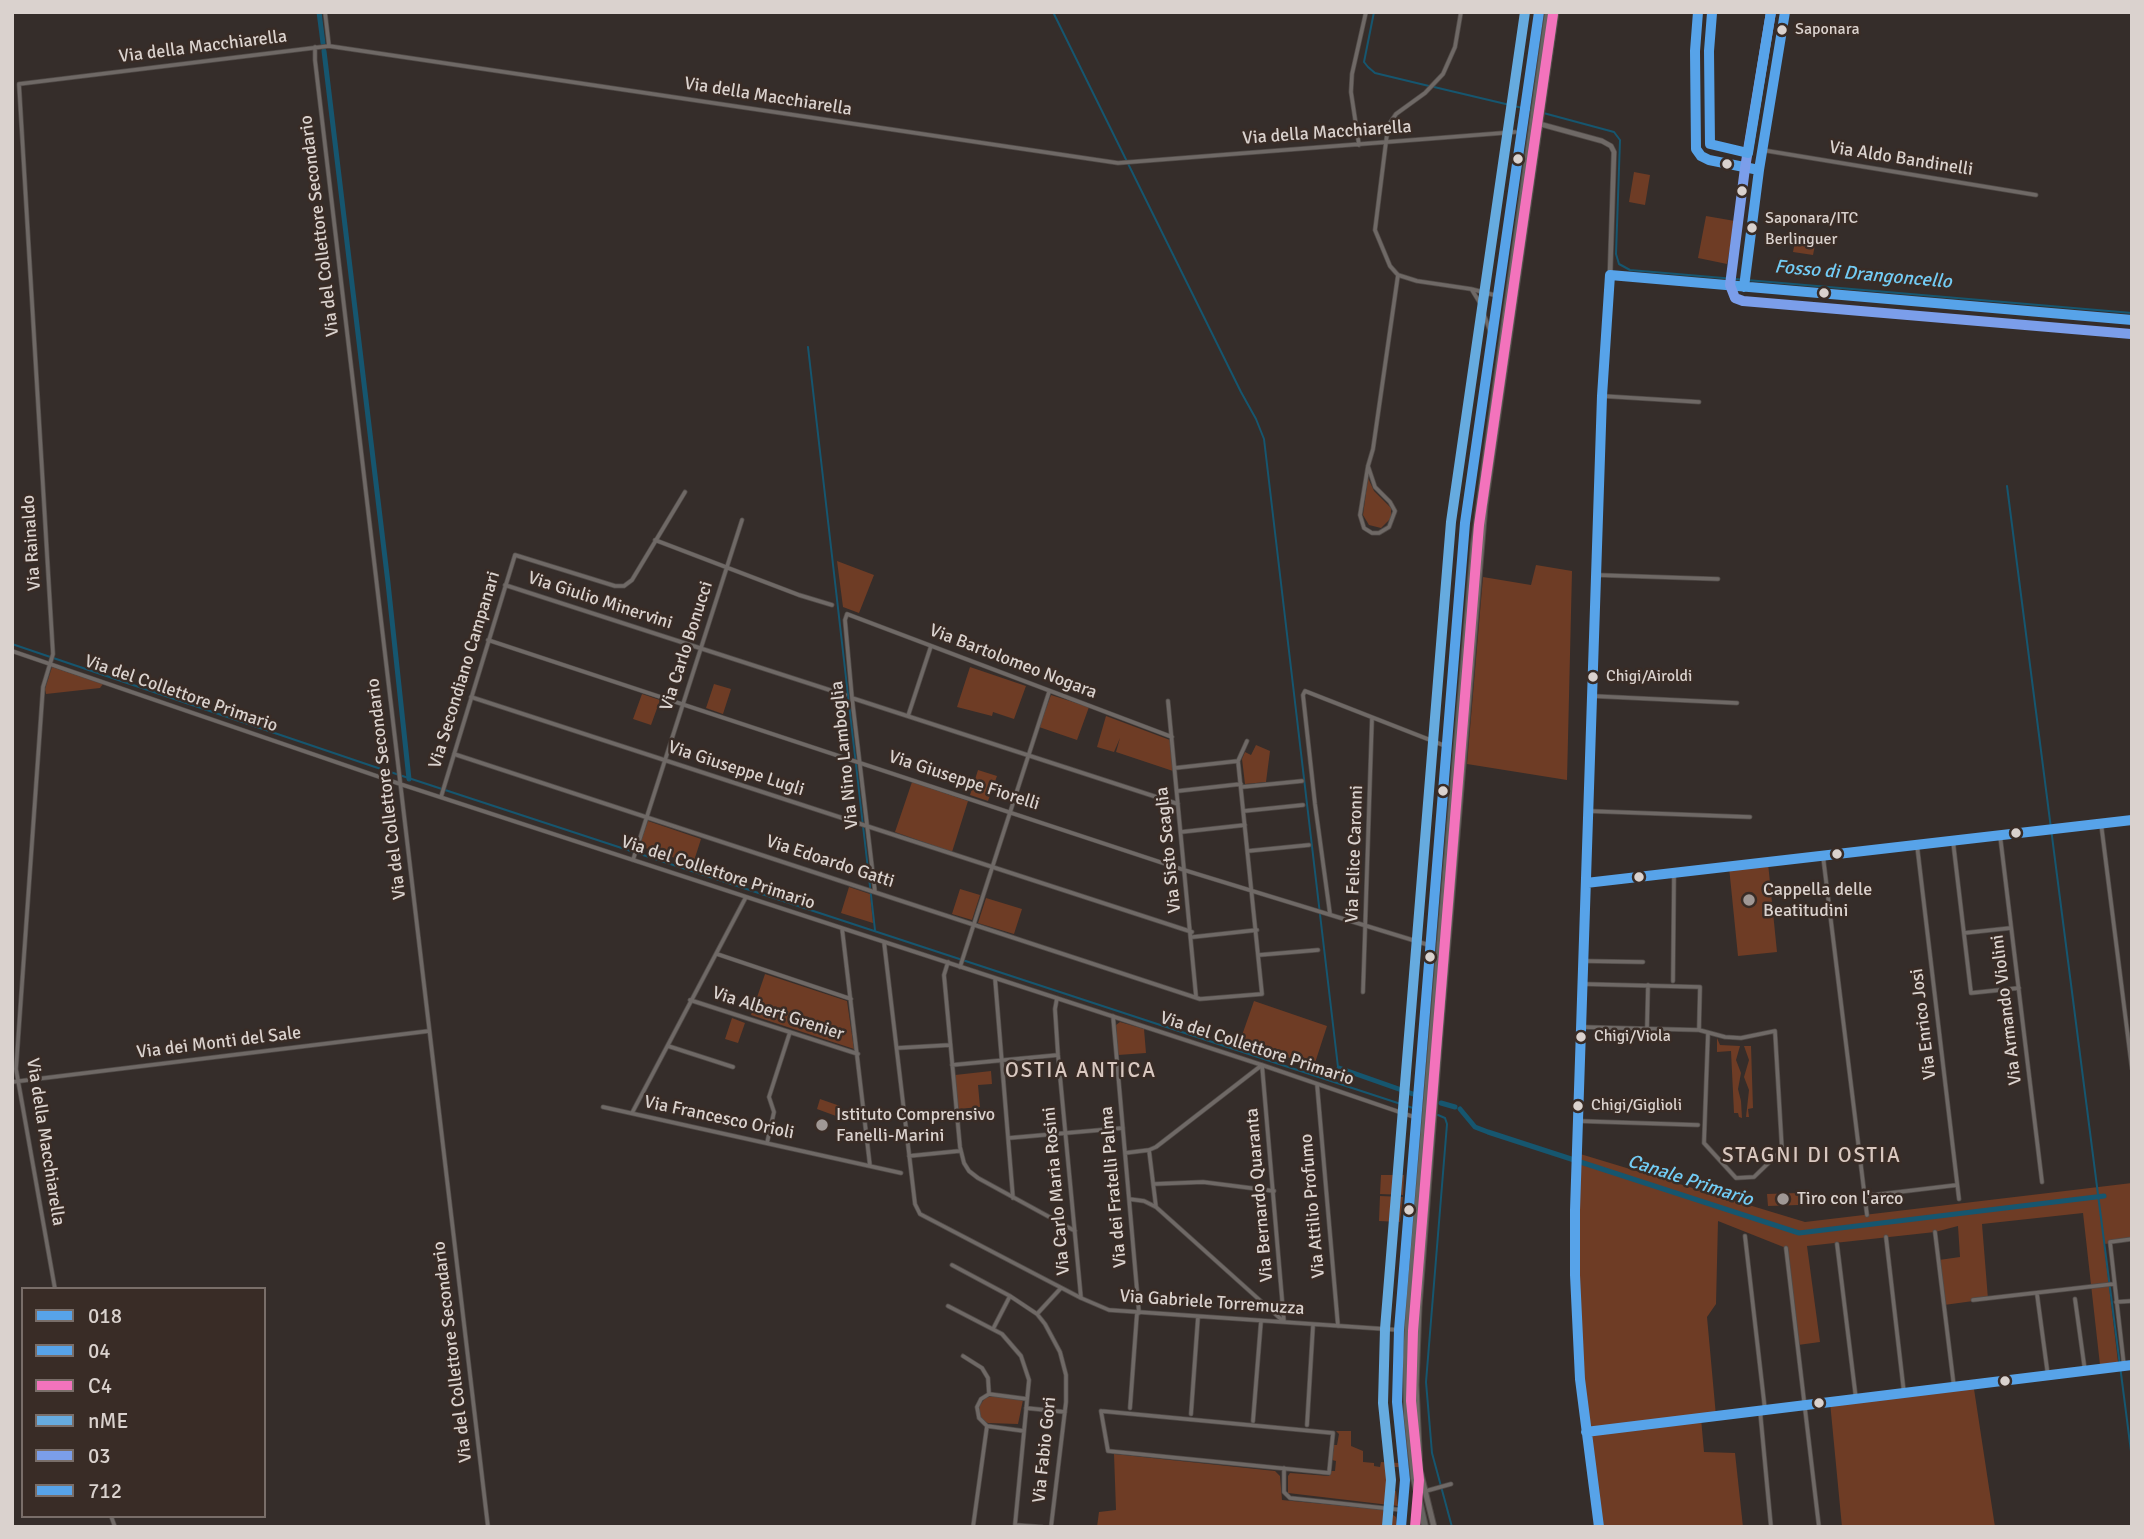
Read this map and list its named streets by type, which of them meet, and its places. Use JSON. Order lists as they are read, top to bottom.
{
  "streets": {
    "street": [
      "Via della Macchiarella",
      "Via Aldo Bandinelli",
      "Via del Collettore Secondario",
      "Via Rainaldo",
      "Via Giulio Minervini",
      "Via Carlo Bonucci",
      "Via Bartolomeo Nogara",
      "Via Secondiano Campanari",
      "Via del Collettore Primario",
      "Via Nino Lamboglia",
      "Via Giuseppe Lugli",
      "Via Giuseppe Fiorelli",
      "Via Sisto Scaglia",
      "Via Felice Caronni",
      "Via Edoardo Gatti",
      "Via Armando Violini",
      "Via Albert Grenier",
      "Via Enrico Josi",
      "Via dei Monti del Sale",
      "Via Francesco Orioli",
      "Via dei Fratelli Palma",
      "Via Carlo Maria Rosini",
      "Via Bernardo Quaranta",
      "Via Attilio Profumo",
      "Via Gabriele Torremuzza",
      "Via Fabio Gori"
    ]
  },
  "crossings": [
    ["Via della Macchiarella", "Via del Collettore Secondario"],
    ["Via della Macchiarella", "Via Rainaldo"],
    ["Via della Macchiarella", "Via del Collettore Primario"],
    ["Via della Macchiarella", "Via dei Monti del Sale"],
    ["Via del Collettore Secondario", "Via del Collettore Primario"],
    ["Via del Collettore Secondario", "Via dei Monti del Sale"],
    ["Via Rainaldo", "Via del Collettore Primario"],
    ["Via Giulio Minervini", "Via Carlo Bonucci"],
    ["Via Giulio Minervini", "Via Secondiano Campanari"],
    ["Via Carlo Bonucci", "Via del Collettore Primario"],
    ["Via Carlo Bonucci", "Via Giuseppe Lugli"],
    ["Via Carlo Bonucci", "Via Giuseppe Fiorelli"],
    ["Via Carlo Bonucci", "Via Edoardo Gatti"],
    ["Via Bartolomeo Nogara", "Via Nino Lamboglia"],
    ["Via Bartolomeo Nogara", "Via Sisto Scaglia"],
    ["Via Secondiano Campanari", "Via del Collettore Primario"],
    ["Via Secondiano Campanari", "Via Giuseppe Lugli"],
    ["Via Secondiano Campanari", "Via Giuseppe Fiorelli"],
    ["Via Secondiano Campanari", "Via Edoardo Gatti"],
    ["Via del Collettore Primario", "Via dei Fratelli Palma"],
    ["Via del Collettore Primario", "Via Carlo Maria Rosini"],
    ["Via del Collettore Primario", "Via Bernardo Quaranta"],
    ["Via del Collettore Primario", "Via Attilio Profumo"],
    ["Via Nino Lamboglia", "Via Giuseppe Lugli"],
    ["Via Nino Lamboglia", "Via Giuseppe Fiorelli"],
    ["Via Nino Lamboglia", "Via Edoardo Gatti"],
    ["Via Giuseppe Lugli", "Via Sisto Scaglia"],
    ["Via Giuseppe Fiorelli", "Via Sisto Scaglia"],
    ["Via Giuseppe Fiorelli", "Via Felice Caronni"],
    ["Via Sisto Scaglia", "Via Edoardo Gatti"],
    ["Via dei Fratelli Palma", "Via Gabriele Torremuzza"],
    ["Via Carlo Maria Rosini", "Via Gabriele Torremuzza"],
    ["Via Bernardo Quaranta", "Via Gabriele Torremuzza"],
    ["Via Attilio Profumo", "Via Gabriele Torremuzza"]
  ],
  "districts": ["OSTIA ANTICA", "STAGNI DI OSTIA"],
  "water": ["Fosso di Drangoncello", "Canale Primario"],
  "places": [
    "Saponara",
    "Saponara/ITC Berlinguer",
    "Chigi/Airoldi",
    "Cappella delle Beatitudini",
    "Chigi/Viola",
    "Chigi/Giglioli",
    "Istituto Comprensivo Fanelli-Marini",
    "Tiro con l'arco"
  ],
  "lines": [
    "transit line 018",
    "transit line 04",
    "transit line nME",
    "transit line 03",
    "transit line 712",
    "transit line C4"
  ],
  "legend": [
    "018",
    "04",
    "C4",
    "nME",
    "03",
    "712"
  ]
}
